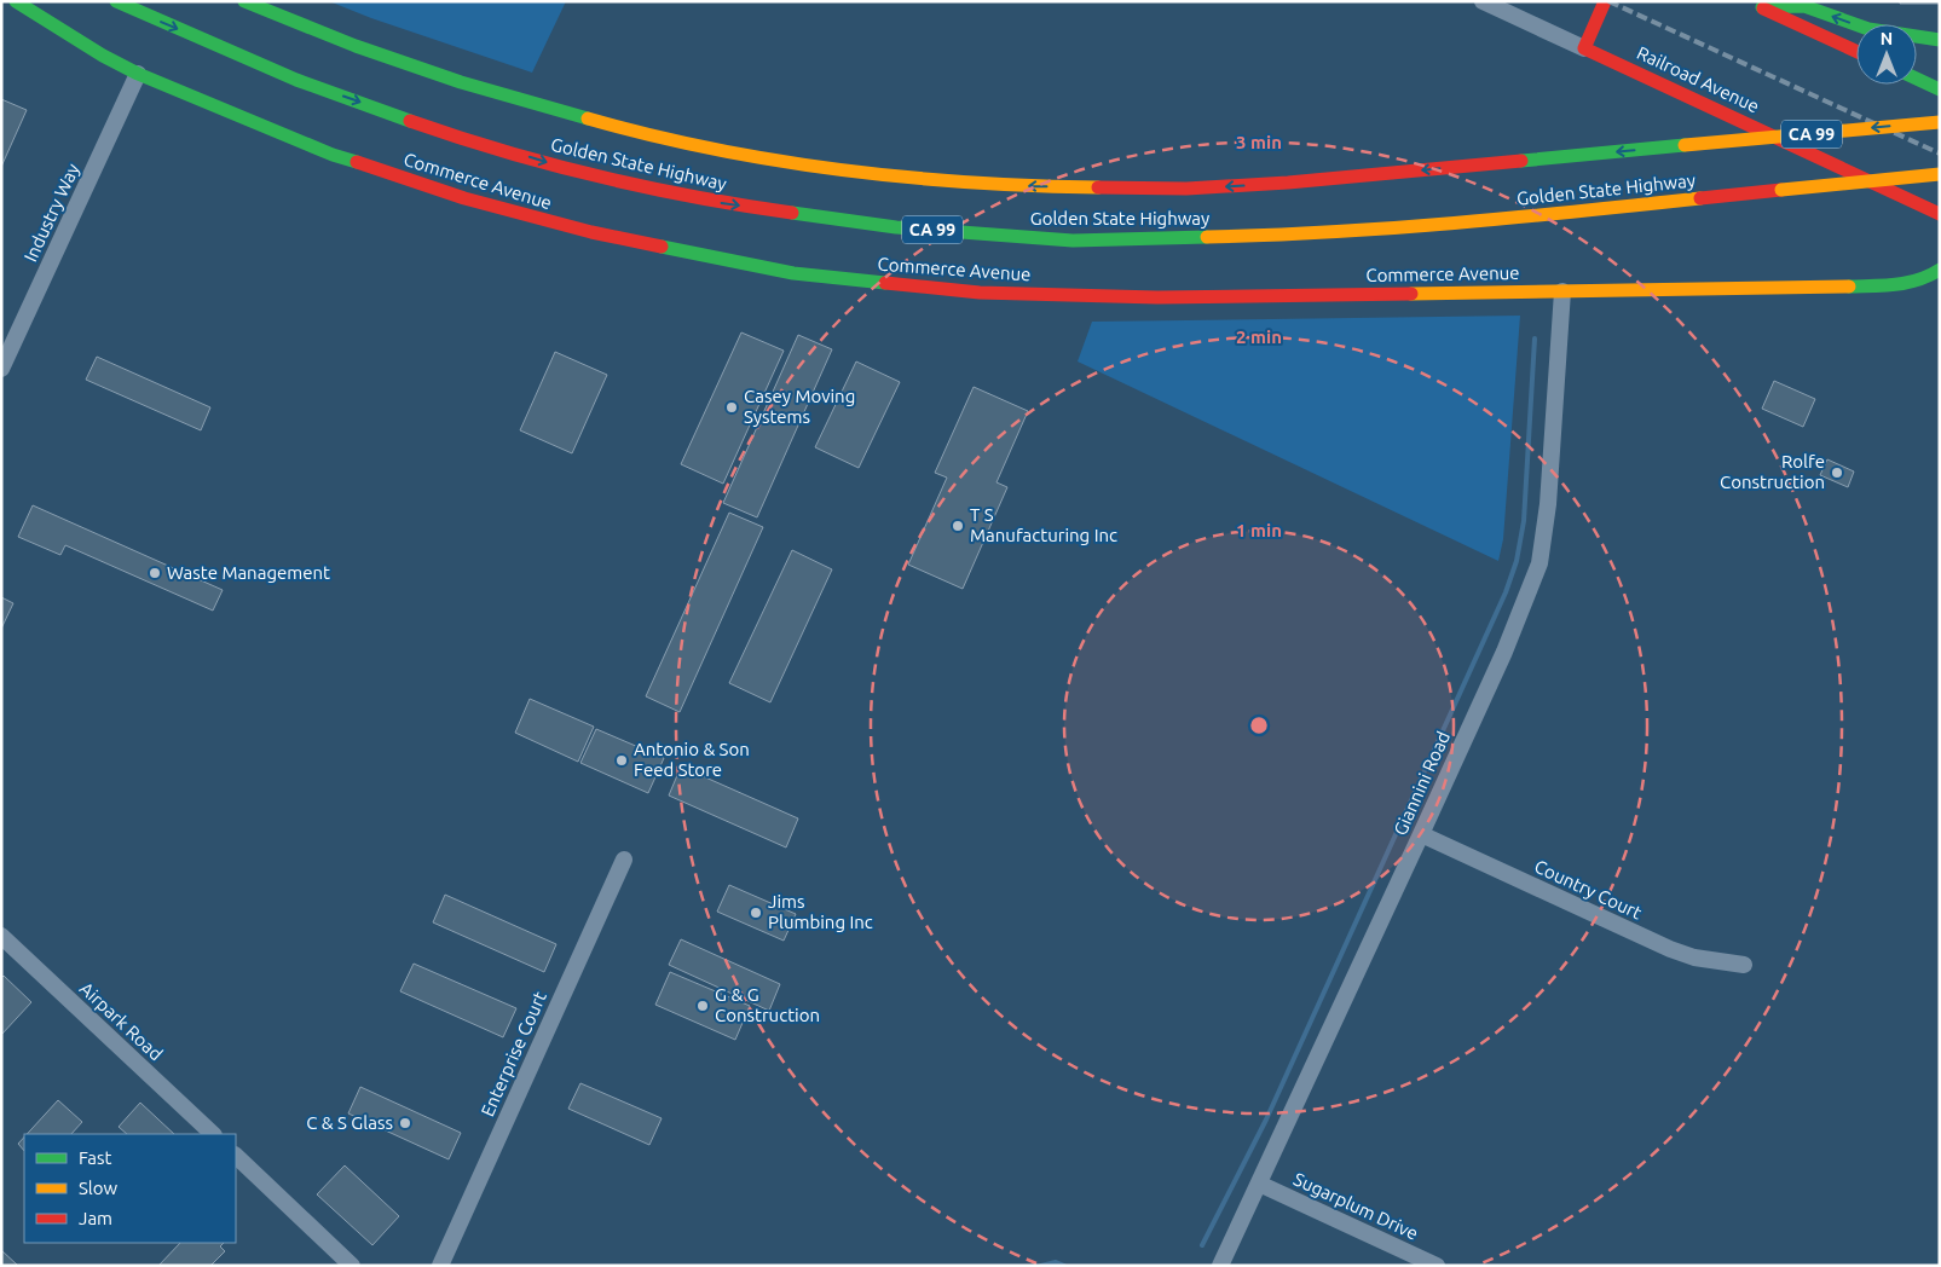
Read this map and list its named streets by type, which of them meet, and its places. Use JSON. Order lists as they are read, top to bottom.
{
  "streets": {
    "main road": [
      "Railroad Avenue",
      "CA 99",
      "Golden State Highway",
      "Commerce Avenue"
    ],
    "street": [
      "Industry Way",
      "Giannini Road",
      "Country Court",
      "Airpark Road",
      "Enterprise Court",
      "Sugarplum Drive"
    ]
  },
  "crossings": [
    ["Commerce Avenue", "Industry Way"],
    ["Commerce Avenue", "Giannini Road"],
    ["Giannini Road", "Country Court"],
    ["Giannini Road", "Sugarplum Drive"]
  ],
  "places": [
    "Casey Moving Systems",
    "Rolfe Construction",
    "T S Manufacturing Inc",
    "Waste Management",
    "Antonio & Son Feed Store",
    "Jims Plumbing Inc",
    "G & G Construction",
    "C & S Glass"
  ],
  "legend": ["Fast", "Slow", "Jam"],
  "north": "top",
  "rings": ["3 min", "2 min", "1 min"]
}
